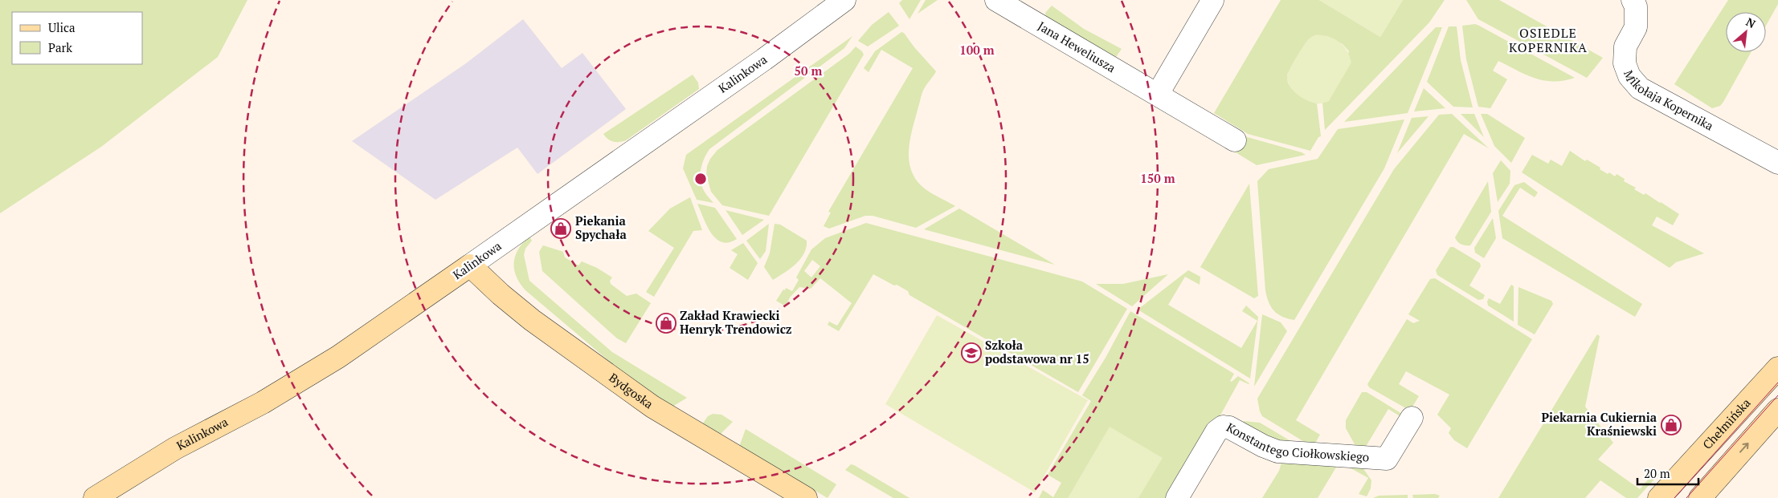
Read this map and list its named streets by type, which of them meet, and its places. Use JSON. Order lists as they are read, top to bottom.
{
  "streets": {
    "street": [
      "Jana Heweliusza",
      "Kalinkowa",
      "Mikołaja Kopernika",
      "Bydgoska",
      "Chełmińska",
      "Konstantego Ciołkowskiego"
    ]
  },
  "crossings": [
    ["Kalinkowa", "Bydgoska"]
  ],
  "districts": ["OSIEDLE KOPERNIKA"],
  "places": {
    "shop": ["Piekania Spychała", "Zakład Krawiecki Henryk Trendowicz", "Piekarnia Cukiernia Kraśniewski"],
    "school or university": ["Szkoła podstawowa nr 15"]
  },
  "legend": ["Ulica", "Park"],
  "scale_bar": "20 m",
  "north": "top right",
  "rings": ["100 m", "50 m", "150 m"]
}
